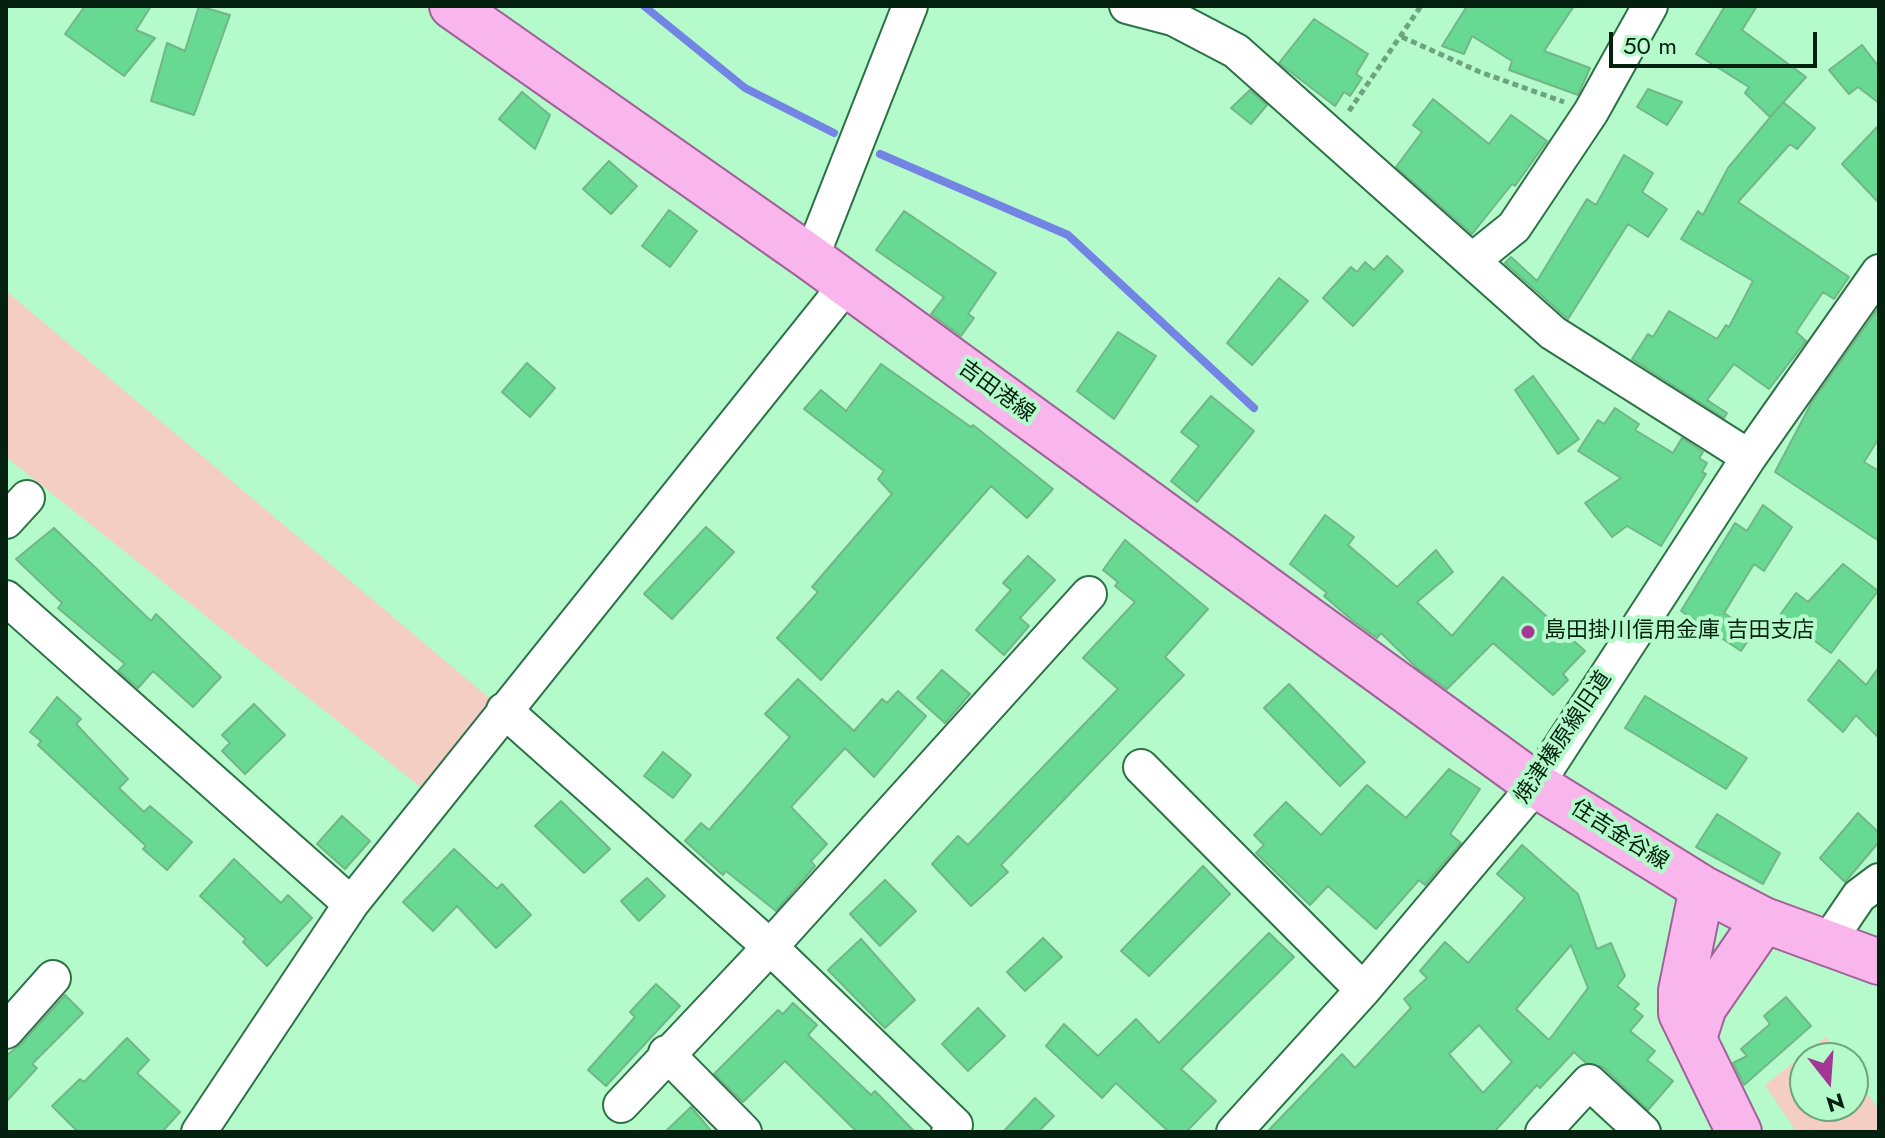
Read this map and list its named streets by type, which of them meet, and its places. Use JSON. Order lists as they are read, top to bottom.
{
  "streets": {
    "main road": ["吉田港線", "住吉金谷線"],
    "street": ["焼津榛原線旧道"]
  },
  "crossings": [
    ["吉田港線", "焼津榛原線旧道"],
    ["吉田港線", "住吉金谷線"],
    ["焼津榛原線旧道", "住吉金谷線"]
  ],
  "places": ["島田掛川信用金庫 吉田支店"],
  "scale_bar": "50 m",
  "north": "bottom"
}
